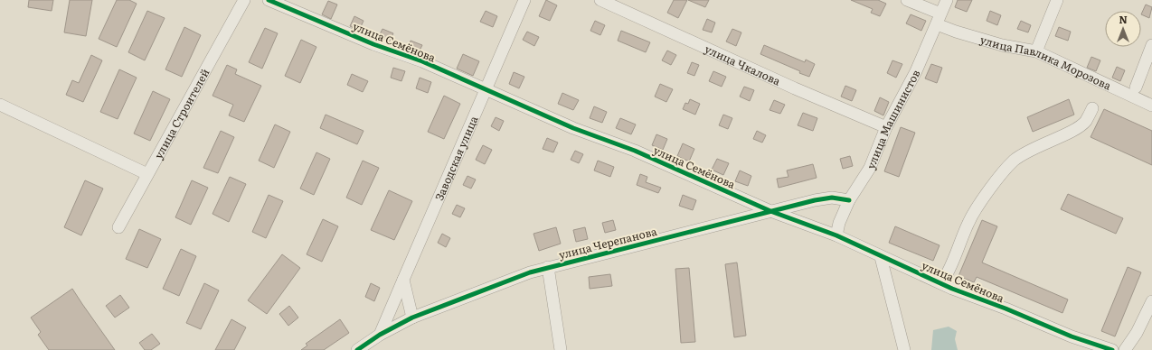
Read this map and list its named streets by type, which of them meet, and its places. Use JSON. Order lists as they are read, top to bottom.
{
  "streets": {
    "street": [
      "улица Семёнова",
      "улица Павлика Морозова",
      "улица Чкалова",
      "улица Строителей",
      "улица Машинистов",
      "Заводская улица",
      "улица Черепанова"
    ]
  },
  "crossings": [
    ["улица Семёнова", "улица Машинистов"],
    ["улица Семёнова", "Заводская улица"],
    ["улица Семёнова", "улица Черепанова"],
    ["улица Павлика Морозова", "улица Машинистов"],
    ["улица Чкалова", "улица Машинистов"],
    ["улица Машинистов", "улица Черепанова"],
    ["Заводская улица", "улица Черепанова"]
  ],
  "north": "top"
}
